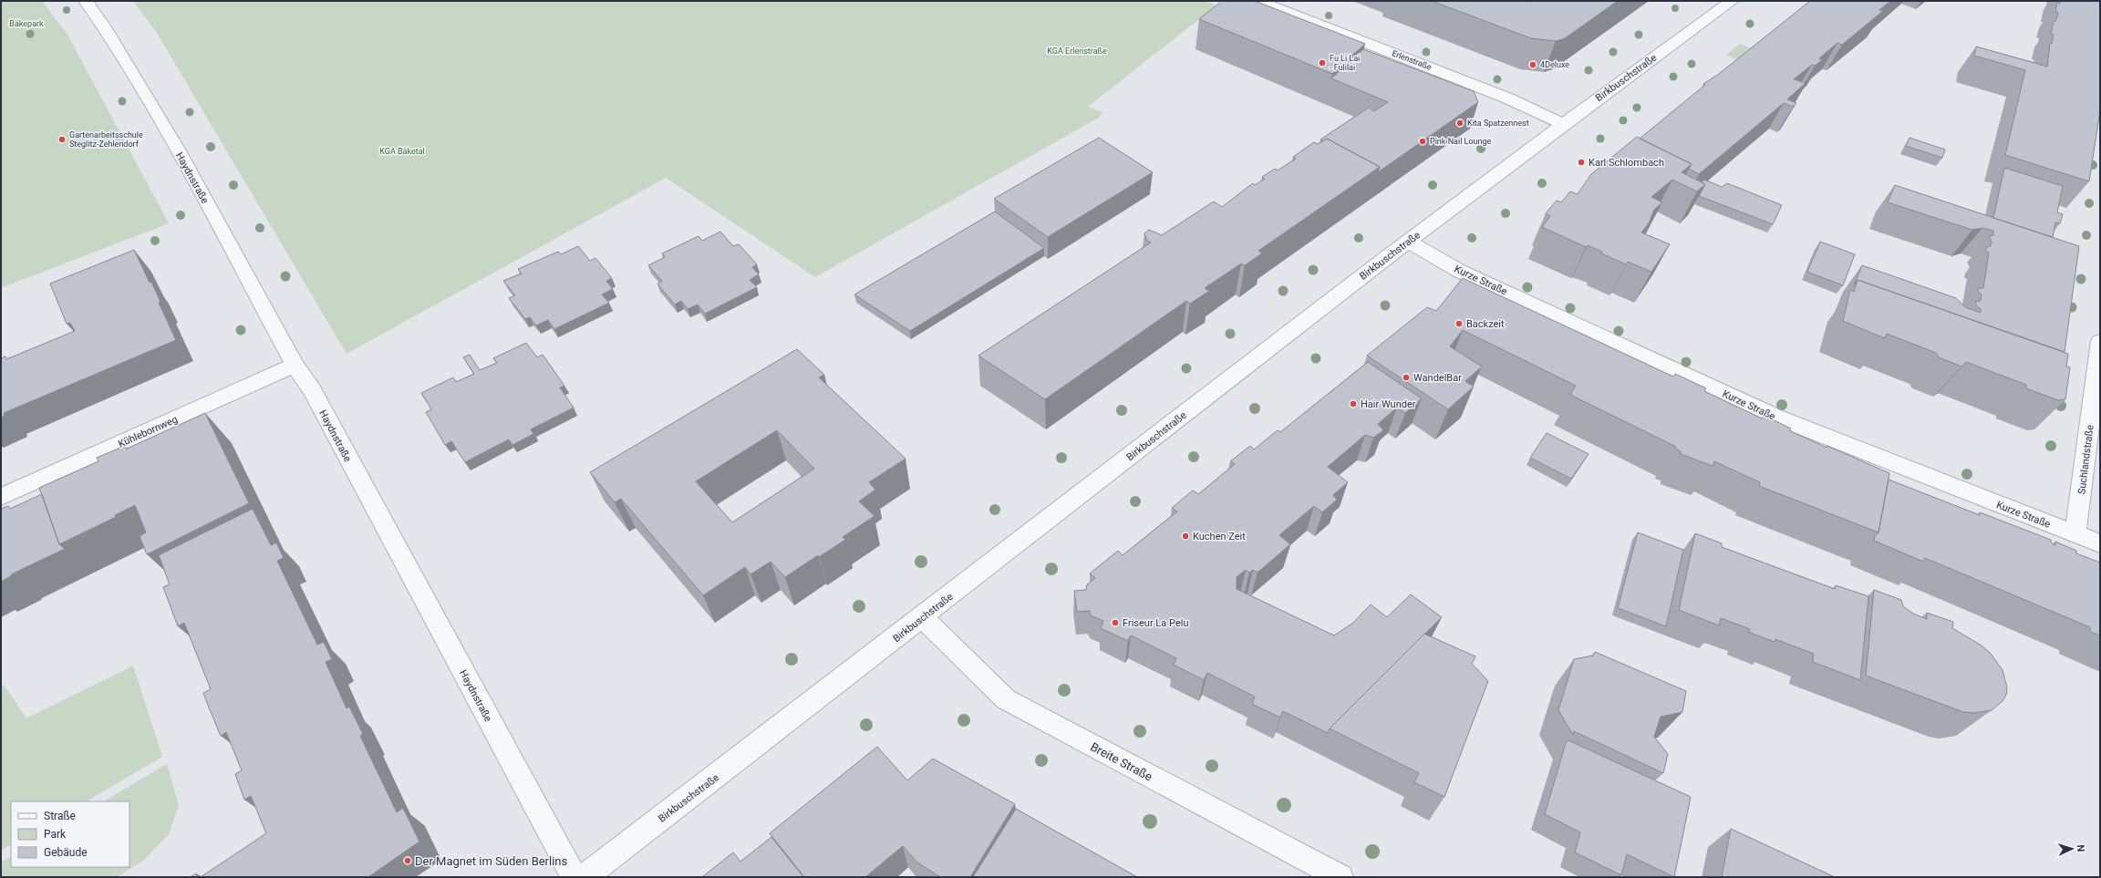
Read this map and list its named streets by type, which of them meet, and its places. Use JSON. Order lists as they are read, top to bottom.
{
  "streets": {
    "street": [
      "Erlenstraße",
      "Birkbuschstraße",
      "Haydnstraße",
      "Kurze Straße",
      "Kühlebornweg",
      "Suchlandstraße",
      "Breite Straße"
    ]
  },
  "crossings": [
    ["Erlenstraße", "Birkbuschstraße"],
    ["Birkbuschstraße", "Kurze Straße"],
    ["Birkbuschstraße", "Breite Straße"],
    ["Haydnstraße", "Kühlebornweg"],
    ["Kurze Straße", "Suchlandstraße"]
  ],
  "parks": ["Bäkepark", "KGA Erlenstraße", "KGA Bäketal"],
  "places": [
    "Fu Li Lai - Fulilai",
    "4Deluxe",
    "Kita Spatzennest",
    "Gartenarbeitsschule Steglitz-Zehlendorf",
    "Pink Nail Lounge",
    "Karl Schlombach",
    "Backzeit",
    "WandelBar",
    "Hair Wunder",
    "Kuchen Zeit",
    "Friseur La Pelu",
    "Der Magnet im Süden Berlins"
  ],
  "legend": ["Straße", "Park", "Gebäude"],
  "north": "right"
}
